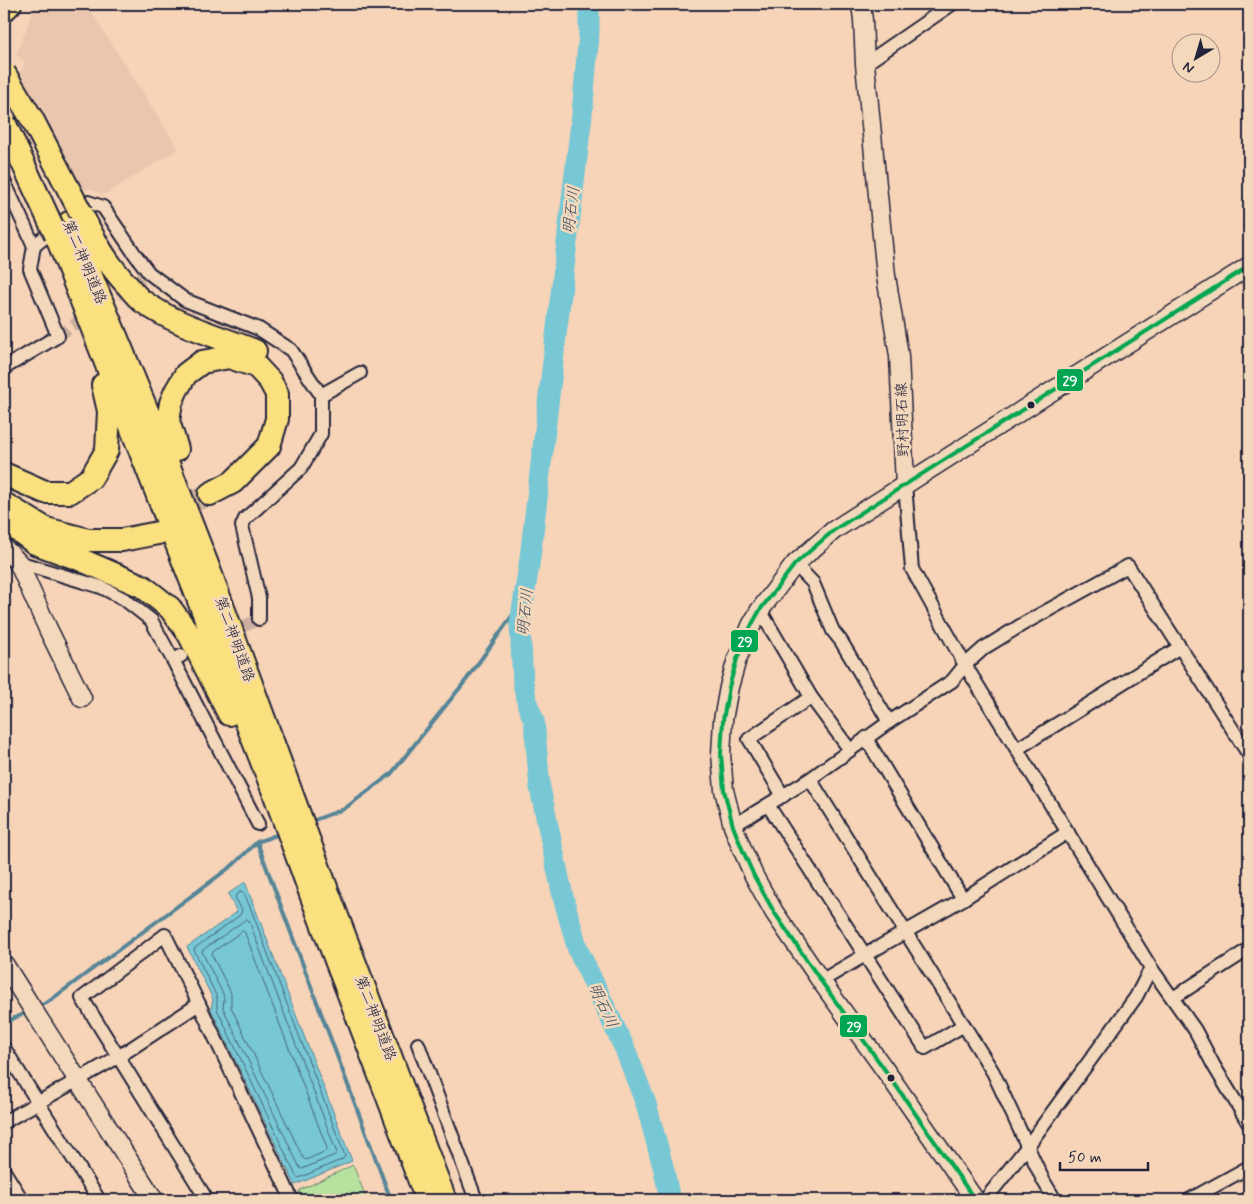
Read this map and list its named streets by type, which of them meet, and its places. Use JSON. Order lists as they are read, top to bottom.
{
  "streets": {
    "highway": ["第二神明道路"],
    "main road": ["野村明石線"]
  },
  "water": ["明石川"],
  "lines": ["transit line 29"],
  "scale_bar": "50 m",
  "north": "bottom left"
}
